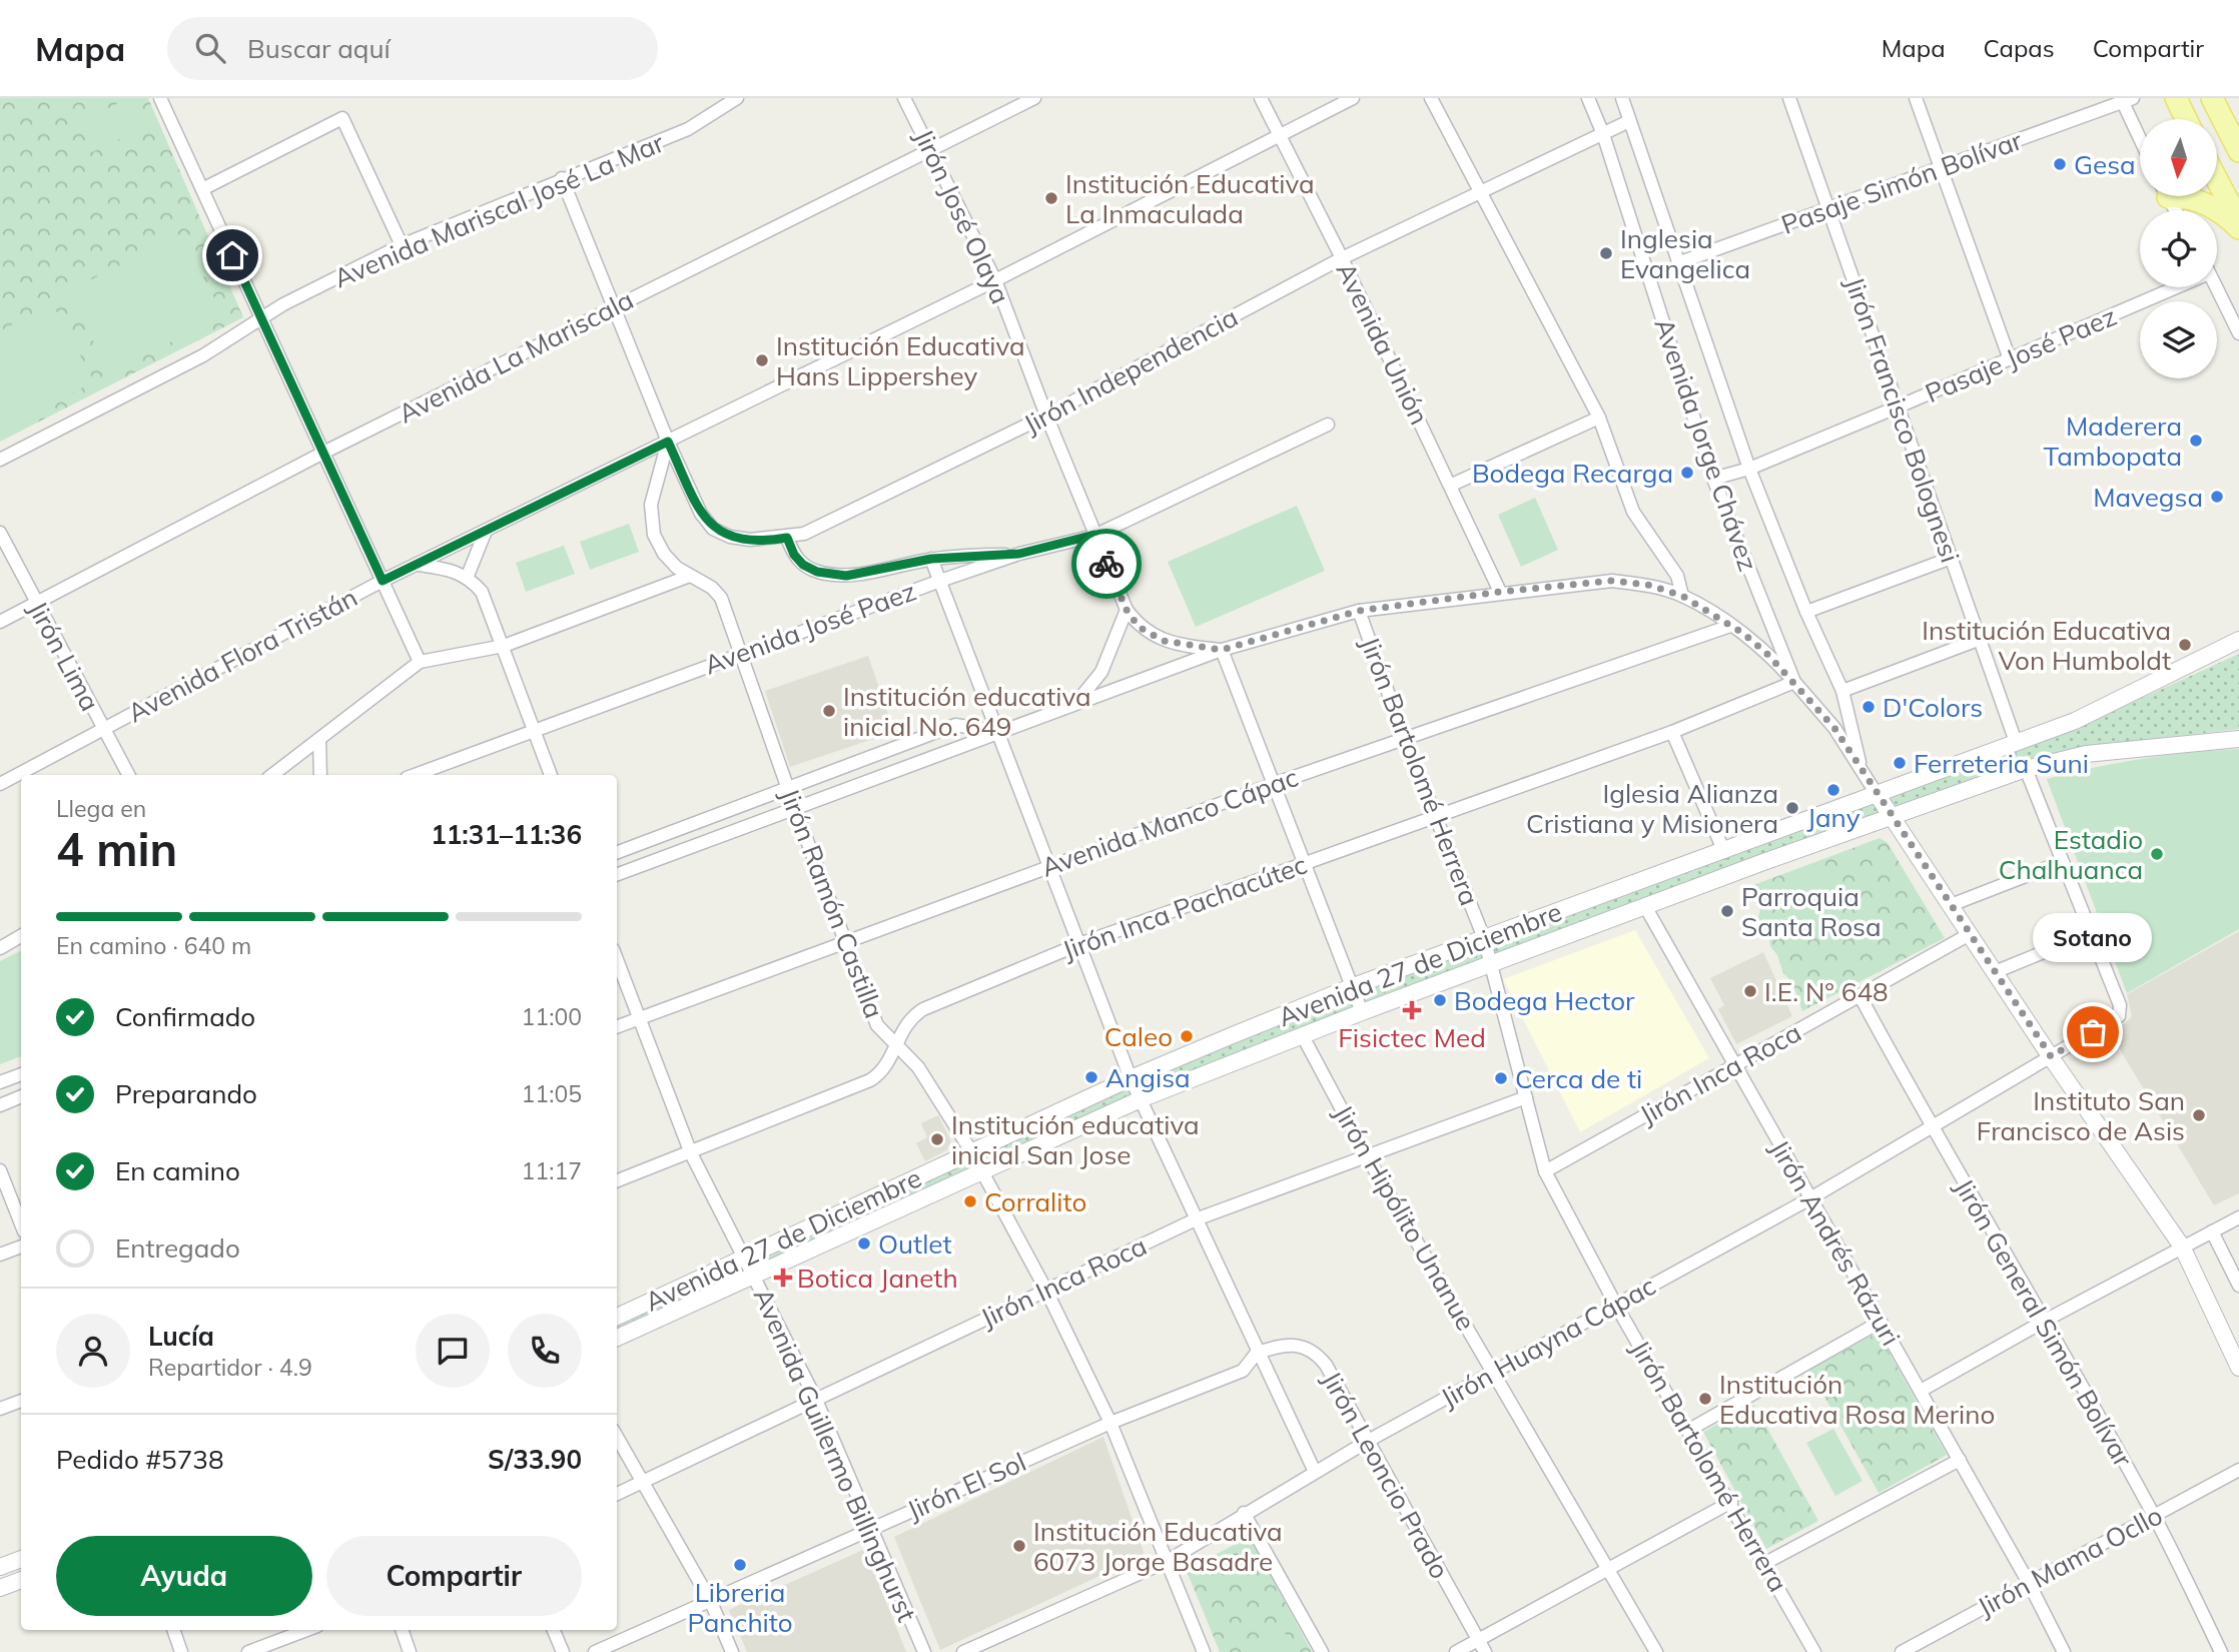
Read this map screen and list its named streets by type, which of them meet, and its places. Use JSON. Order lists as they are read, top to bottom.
{
  "streets": {
    "street": [
      "Pasaje Simón Bolívar",
      "Avenida Mariscal José La Mar",
      "Jirón José Olaya",
      "Avenida Unión",
      "Pasaje José Paez",
      "Avenida La Mariscala",
      "Jirón Independencia",
      "Jirón Francisco Bolognesi",
      "Avenida Jorge Chávez",
      "Avenida José Paez",
      "Avenida Flora Tristán",
      "Jirón Lima",
      "Jirón Bartolomé Herrera",
      "Avenida Manco Cápac",
      "Jirón Ramón Castilla",
      "Jirón Inca Pachacútec",
      "Avenida 27 de Diciembre",
      "Jirón Inca Roca",
      "Jirón Hipólito Unanue",
      "Jirón Andrés Rázuri",
      "Jirón General Simón Bolívar",
      "Jirón Huayna Cápac",
      "Avenida Guillermo Billinghurst",
      "Jirón Leoncio Prado",
      "Jirón El Sol",
      "Jirón Mama Ocllo"
    ]
  },
  "crossings": [
    ["Pasaje Simón Bolívar", "Jirón Francisco Bolognesi"],
    ["Pasaje Simón Bolívar", "Avenida Jorge Chávez"],
    ["Jirón José Olaya", "Avenida La Mariscala"],
    ["Jirón José Olaya", "Jirón Independencia"],
    ["Jirón José Olaya", "Avenida José Paez"],
    ["Jirón José Olaya", "Avenida Flora Tristán"],
    ["Avenida Unión", "Jirón Independencia"],
    ["Avenida Unión", "Avenida Flora Tristán"],
    ["Pasaje José Paez", "Jirón Francisco Bolognesi"],
    ["Pasaje José Paez", "Avenida Jorge Chávez"],
    ["Avenida La Mariscala", "Jirón Lima"],
    ["Jirón Independencia", "Avenida Jorge Chávez"],
    ["Jirón Independencia", "Avenida Flora Tristán"],
    ["Jirón Independencia", "Jirón Ramón Castilla"],
    ["Jirón Francisco Bolognesi", "Avenida 27 de Diciembre"],
    ["Avenida Jorge Chávez", "Jirón Inca Pachacútec"],
    ["Avenida Jorge Chávez", "Avenida 27 de Diciembre"],
    ["Avenida José Paez", "Jirón Ramón Castilla"],
    ["Avenida Flora Tristán", "Jirón Lima"],
    ["Avenida Flora Tristán", "Jirón Ramón Castilla"],
    ["Jirón Bartolomé Herrera", "Avenida Manco Cápac"],
    ["Jirón Bartolomé Herrera", "Jirón Inca Pachacútec"],
    ["Jirón Bartolomé Herrera", "Avenida 27 de Diciembre"],
    ["Jirón Bartolomé Herrera", "Jirón Inca Roca"],
    ["Jirón Bartolomé Herrera", "Jirón Huayna Cápac"],
    ["Avenida Manco Cápac", "Jirón Ramón Castilla"],
    ["Avenida Manco Cápac", "Avenida Guillermo Billinghurst"],
    ["Jirón Ramón Castilla", "Jirón Inca Pachacútec"],
    ["Jirón Ramón Castilla", "Avenida 27 de Diciembre"],
    ["Jirón Ramón Castilla", "Jirón Inca Roca"],
    ["Jirón Ramón Castilla", "Jirón Huayna Cápac"],
    ["Jirón Ramón Castilla", "Jirón El Sol"],
    ["Jirón Inca Pachacútec", "Avenida Guillermo Billinghurst"],
    ["Avenida 27 de Diciembre", "Jirón Hipólito Unanue"],
    ["Avenida 27 de Diciembre", "Jirón Andrés Rázuri"],
    ["Avenida 27 de Diciembre", "Avenida Guillermo Billinghurst"],
    ["Jirón Inca Roca", "Jirón Hipólito Unanue"],
    ["Jirón Inca Roca", "Jirón Andrés Rázuri"],
    ["Jirón Inca Roca", "Jirón General Simón Bolívar"],
    ["Jirón Inca Roca", "Avenida Guillermo Billinghurst"],
    ["Jirón Hipólito Unanue", "Jirón Huayna Cápac"],
    ["Jirón Andrés Rázuri", "Jirón Huayna Cápac"],
    ["Jirón Andrés Rázuri", "Jirón Mama Ocllo"],
    ["Jirón General Simón Bolívar", "Jirón Huayna Cápac"],
    ["Jirón General Simón Bolívar", "Jirón Mama Ocllo"],
    ["Jirón Huayna Cápac", "Jirón Leoncio Prado"],
    ["Avenida Guillermo Billinghurst", "Jirón El Sol"],
    ["Jirón Leoncio Prado", "Jirón El Sol"]
  ],
  "places": {
    "other": [
      "Gesa",
      "Institución Educativa La Inmaculada",
      "Inglesia Evangelica",
      "Institución Educativa Hans Lippershey",
      "Maderera Tambopata",
      "Bodega Recarga",
      "Mavegsa",
      "Institución Educativa Von Humboldt",
      "D'Colors",
      "Institución educativa inicial No. 649",
      "Ferreteria Suni",
      "Jany",
      "Iglesia Alianza Cristiana y Misionera",
      "Estadio Chalhuanca",
      "Parroquia Santa Rosa",
      "I.E. N° 648",
      "Bodega Hector",
      "Sotano",
      "Caleo",
      "Angisa",
      "Cerca de ti",
      "Instituto San Francisco de Asis",
      "Institución educativa inicial San Jose",
      "Corralito",
      "Outlet",
      "Institución Educativa Rosa Merino",
      "Institución Educativa 6073 Jorge Basadre",
      "Libreria Panchito"
    ],
    "health": ["Fisictec Med", "Botica Janeth"]
  },
  "north": "bottom",
  "page": {
    "header": "Mapa",
    "search": "Buscar aquí",
    "nav": ["Mapa", "Capas", "Compartir"],
    "heading": ["4 min", "Llega en", "11:31–11:36"],
    "panel": [
      "Lucía",
      "Repartidor · 4.9",
      "Pedido #5738",
      "S/33.90"
    ],
    "bar": "En camino · 640 m",
    "bubble": "Sotano",
    "list": [
      ["Confirmado", "11:00"],
      ["Preparando", "11:05"],
      ["En camino", "11:17"],
      "Entregado"
    ],
    "buttons": ["Ayuda", "Compartir"]
  }
}
